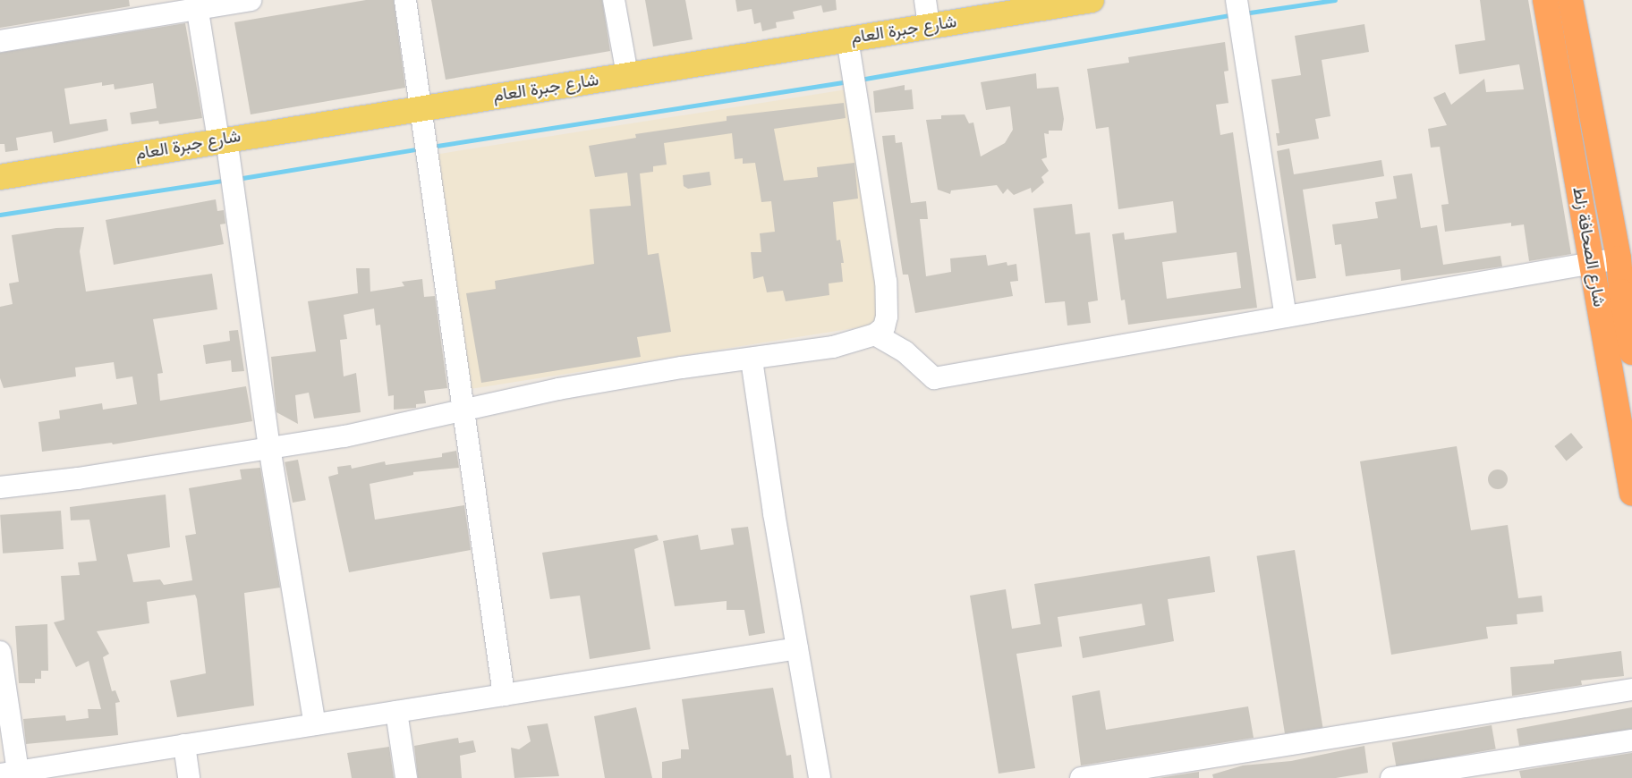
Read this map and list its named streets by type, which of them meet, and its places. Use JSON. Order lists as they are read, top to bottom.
{
  "streets": {
    "highway": ["شارع الصحافة زلط"],
    "main road": ["شارع جبرة العام"]
  }
}
